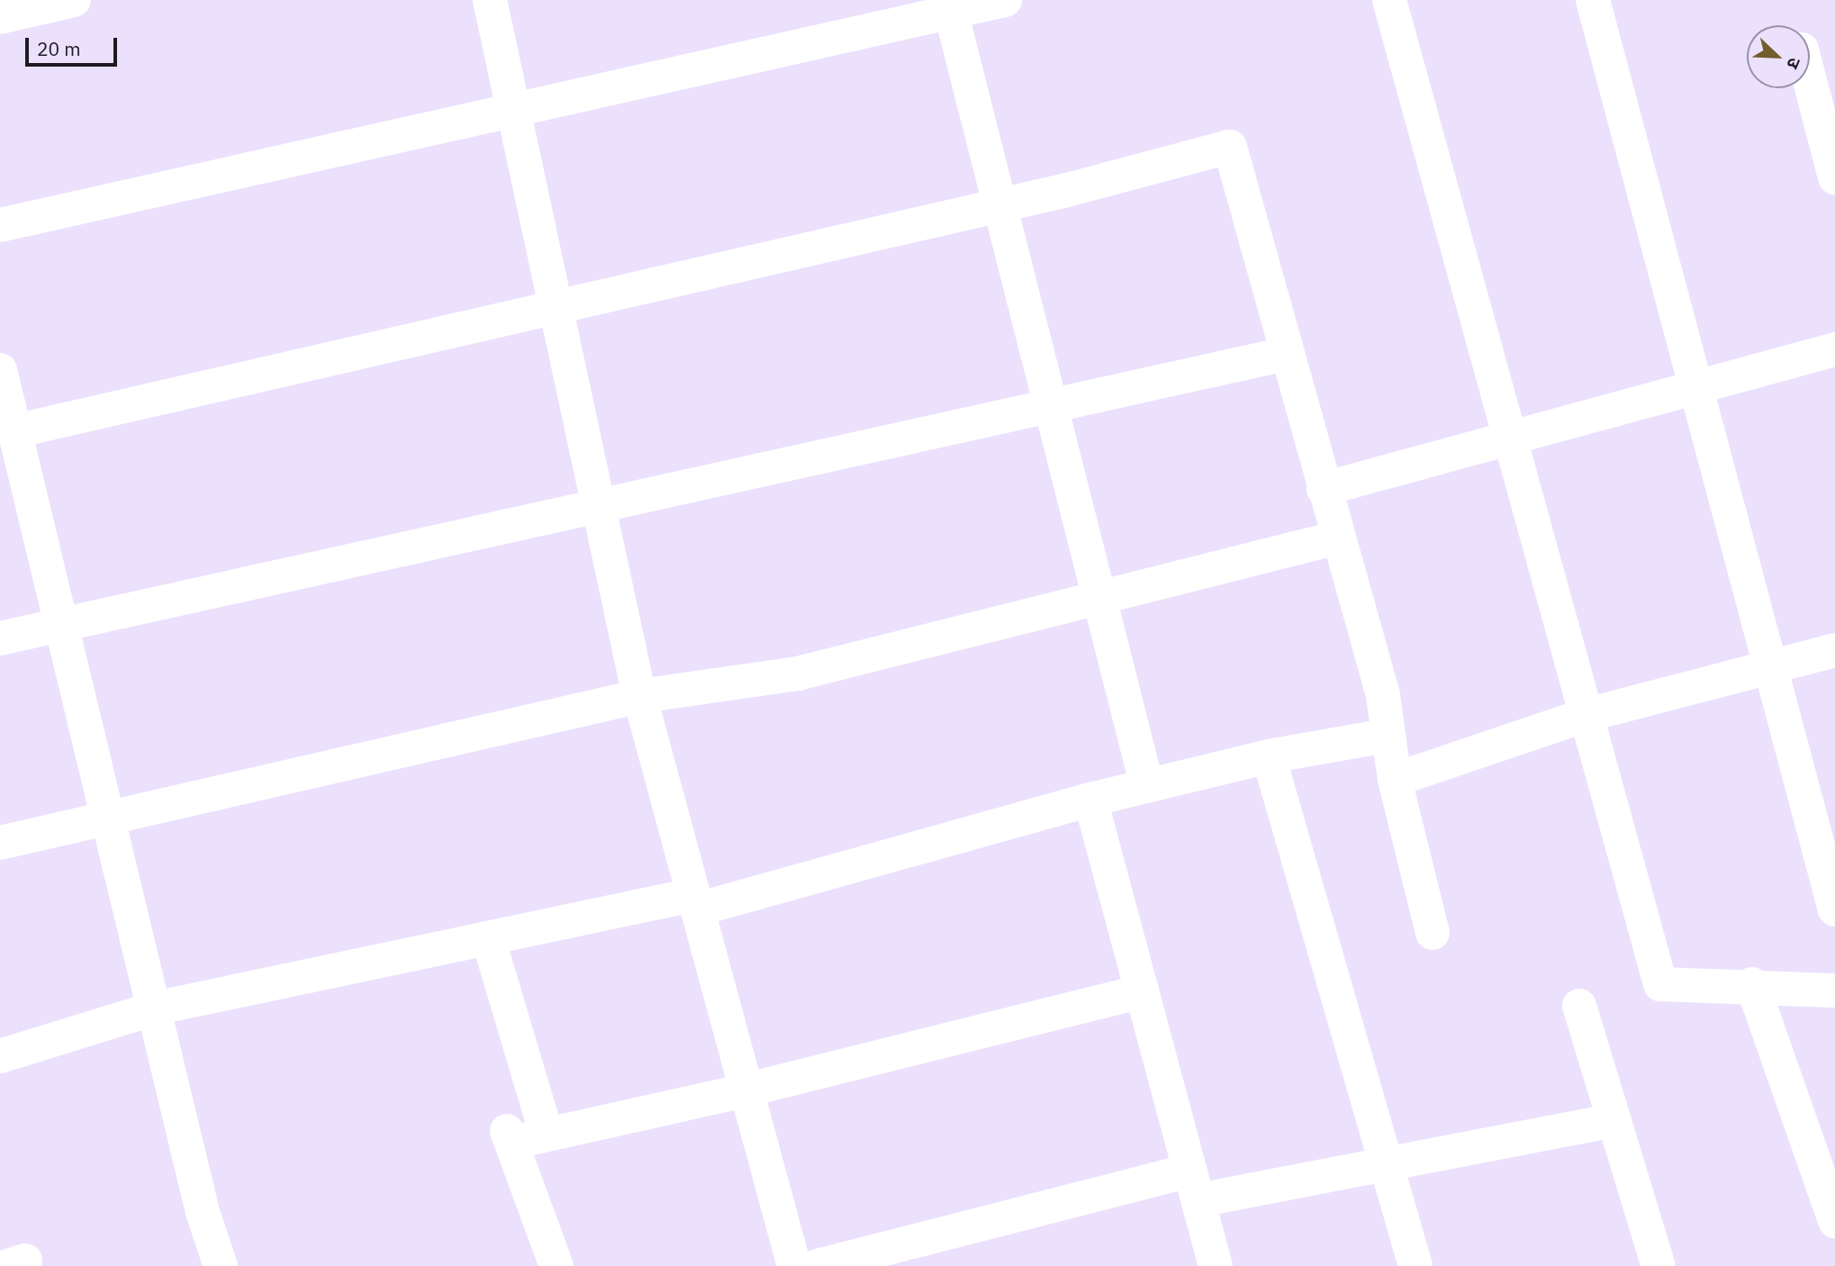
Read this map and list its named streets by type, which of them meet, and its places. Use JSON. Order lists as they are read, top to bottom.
{
  "scale_bar": "20 m",
  "north": "bottom right"
}
